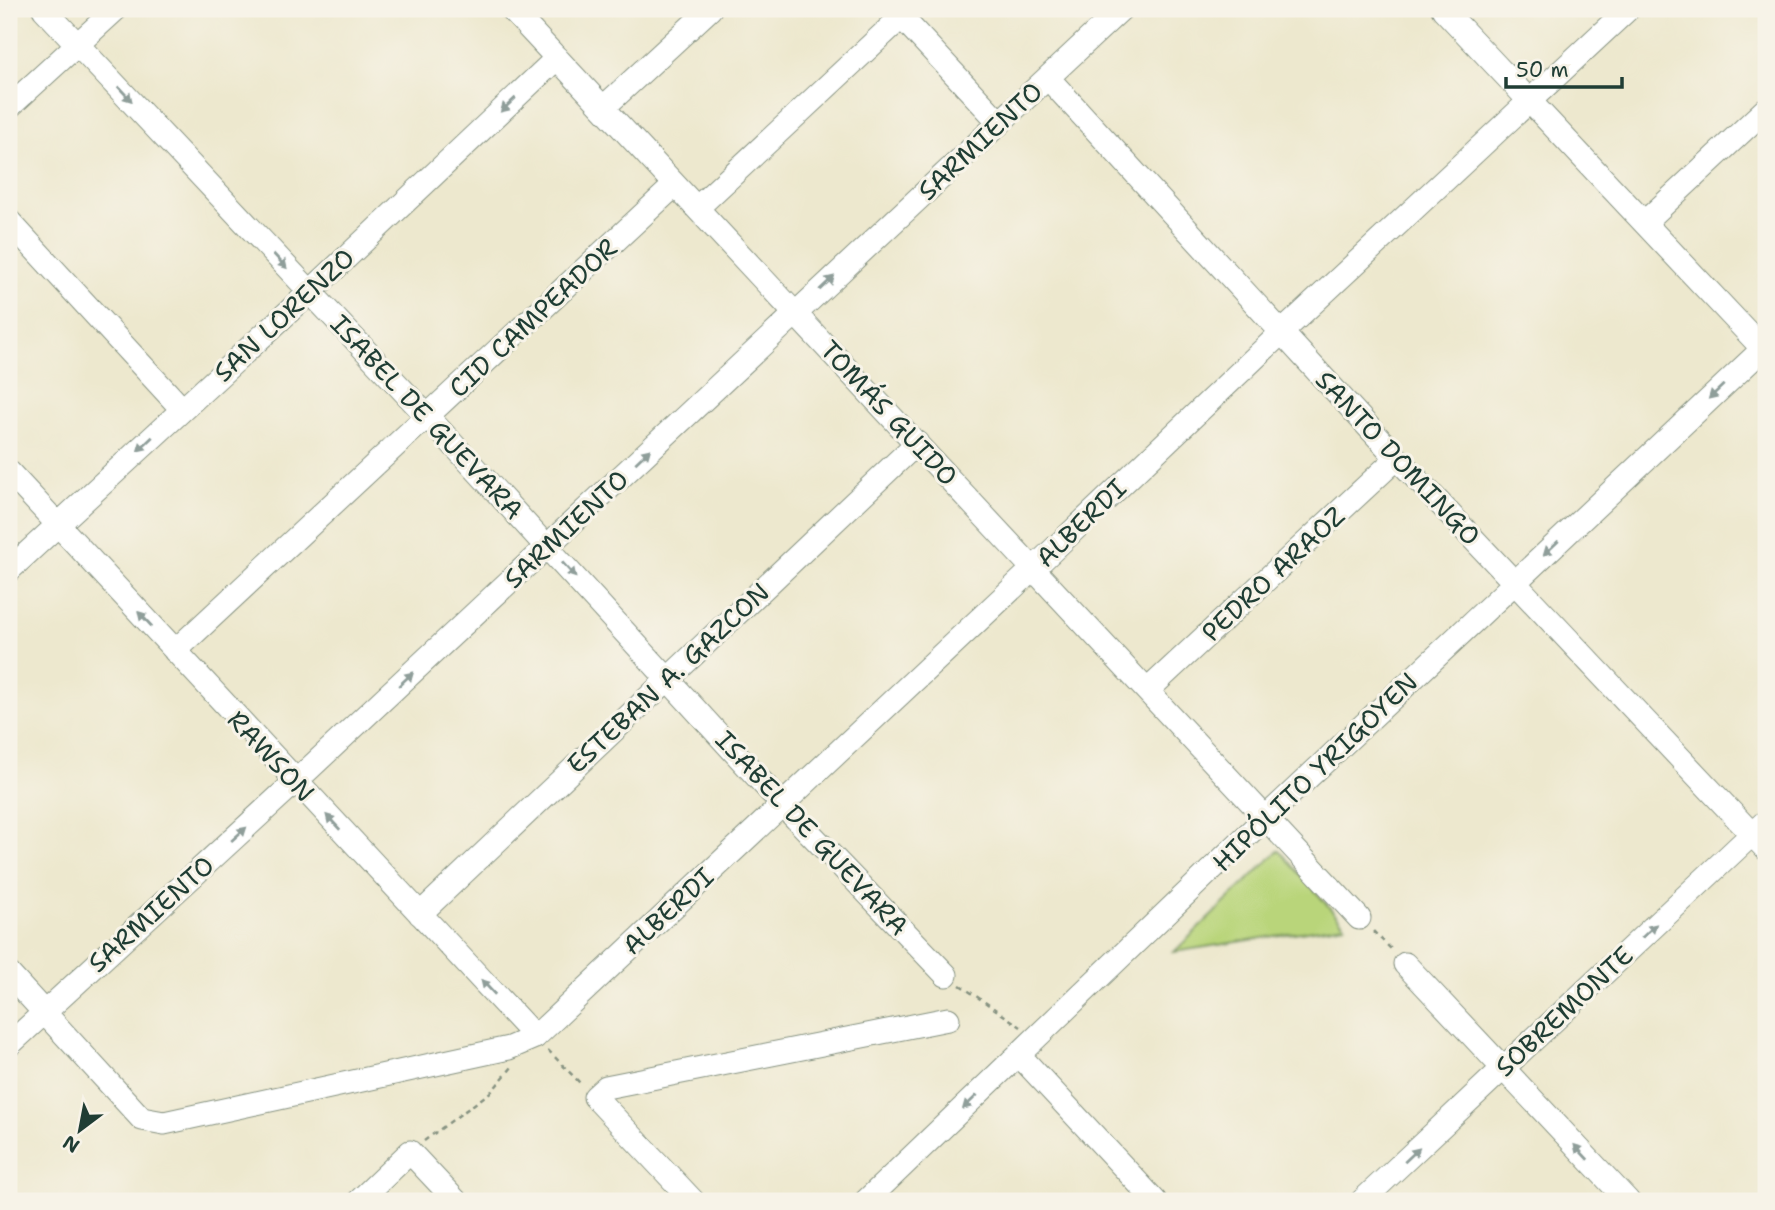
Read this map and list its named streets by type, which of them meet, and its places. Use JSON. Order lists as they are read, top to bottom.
{
  "streets": {
    "street": [
      "SARMIENTO",
      "SAN LORENZO",
      "CID CAMPEADOR",
      "TOMÁS GUIDO",
      "ISABEL DE GUEVARA",
      "SANTO DOMINGO",
      "ALBERDI",
      "PEDRO ARAOZ",
      "ESTEBAN A. GAZCON",
      "RAWSON",
      "HIPÓLITO YRIGOYEN",
      "SOBREMONTE"
    ]
  },
  "crossings": [
    ["SARMIENTO", "TOMÁS GUIDO"],
    ["SARMIENTO", "ISABEL DE GUEVARA"],
    ["SARMIENTO", "SANTO DOMINGO"],
    ["SARMIENTO", "RAWSON"],
    ["SAN LORENZO", "TOMÁS GUIDO"],
    ["SAN LORENZO", "ISABEL DE GUEVARA"],
    ["SAN LORENZO", "RAWSON"],
    ["CID CAMPEADOR", "TOMÁS GUIDO"],
    ["CID CAMPEADOR", "ISABEL DE GUEVARA"],
    ["CID CAMPEADOR", "RAWSON"],
    ["TOMÁS GUIDO", "ALBERDI"],
    ["TOMÁS GUIDO", "PEDRO ARAOZ"],
    ["TOMÁS GUIDO", "ESTEBAN A. GAZCON"],
    ["TOMÁS GUIDO", "HIPÓLITO YRIGOYEN"],
    ["ISABEL DE GUEVARA", "ALBERDI"],
    ["ISABEL DE GUEVARA", "ESTEBAN A. GAZCON"],
    ["SANTO DOMINGO", "ALBERDI"],
    ["SANTO DOMINGO", "PEDRO ARAOZ"],
    ["SANTO DOMINGO", "HIPÓLITO YRIGOYEN"],
    ["SANTO DOMINGO", "SOBREMONTE"],
    ["ALBERDI", "RAWSON"],
    ["ESTEBAN A. GAZCON", "RAWSON"]
  ],
  "one_way": [
    "SARMIENTO",
    "SAN LORENZO",
    "RAWSON",
    "HIPÓLITO YRIGOYEN",
    "SOBREMONTE"
  ],
  "scale_bar": "50 m",
  "north": "bottom left"
}
